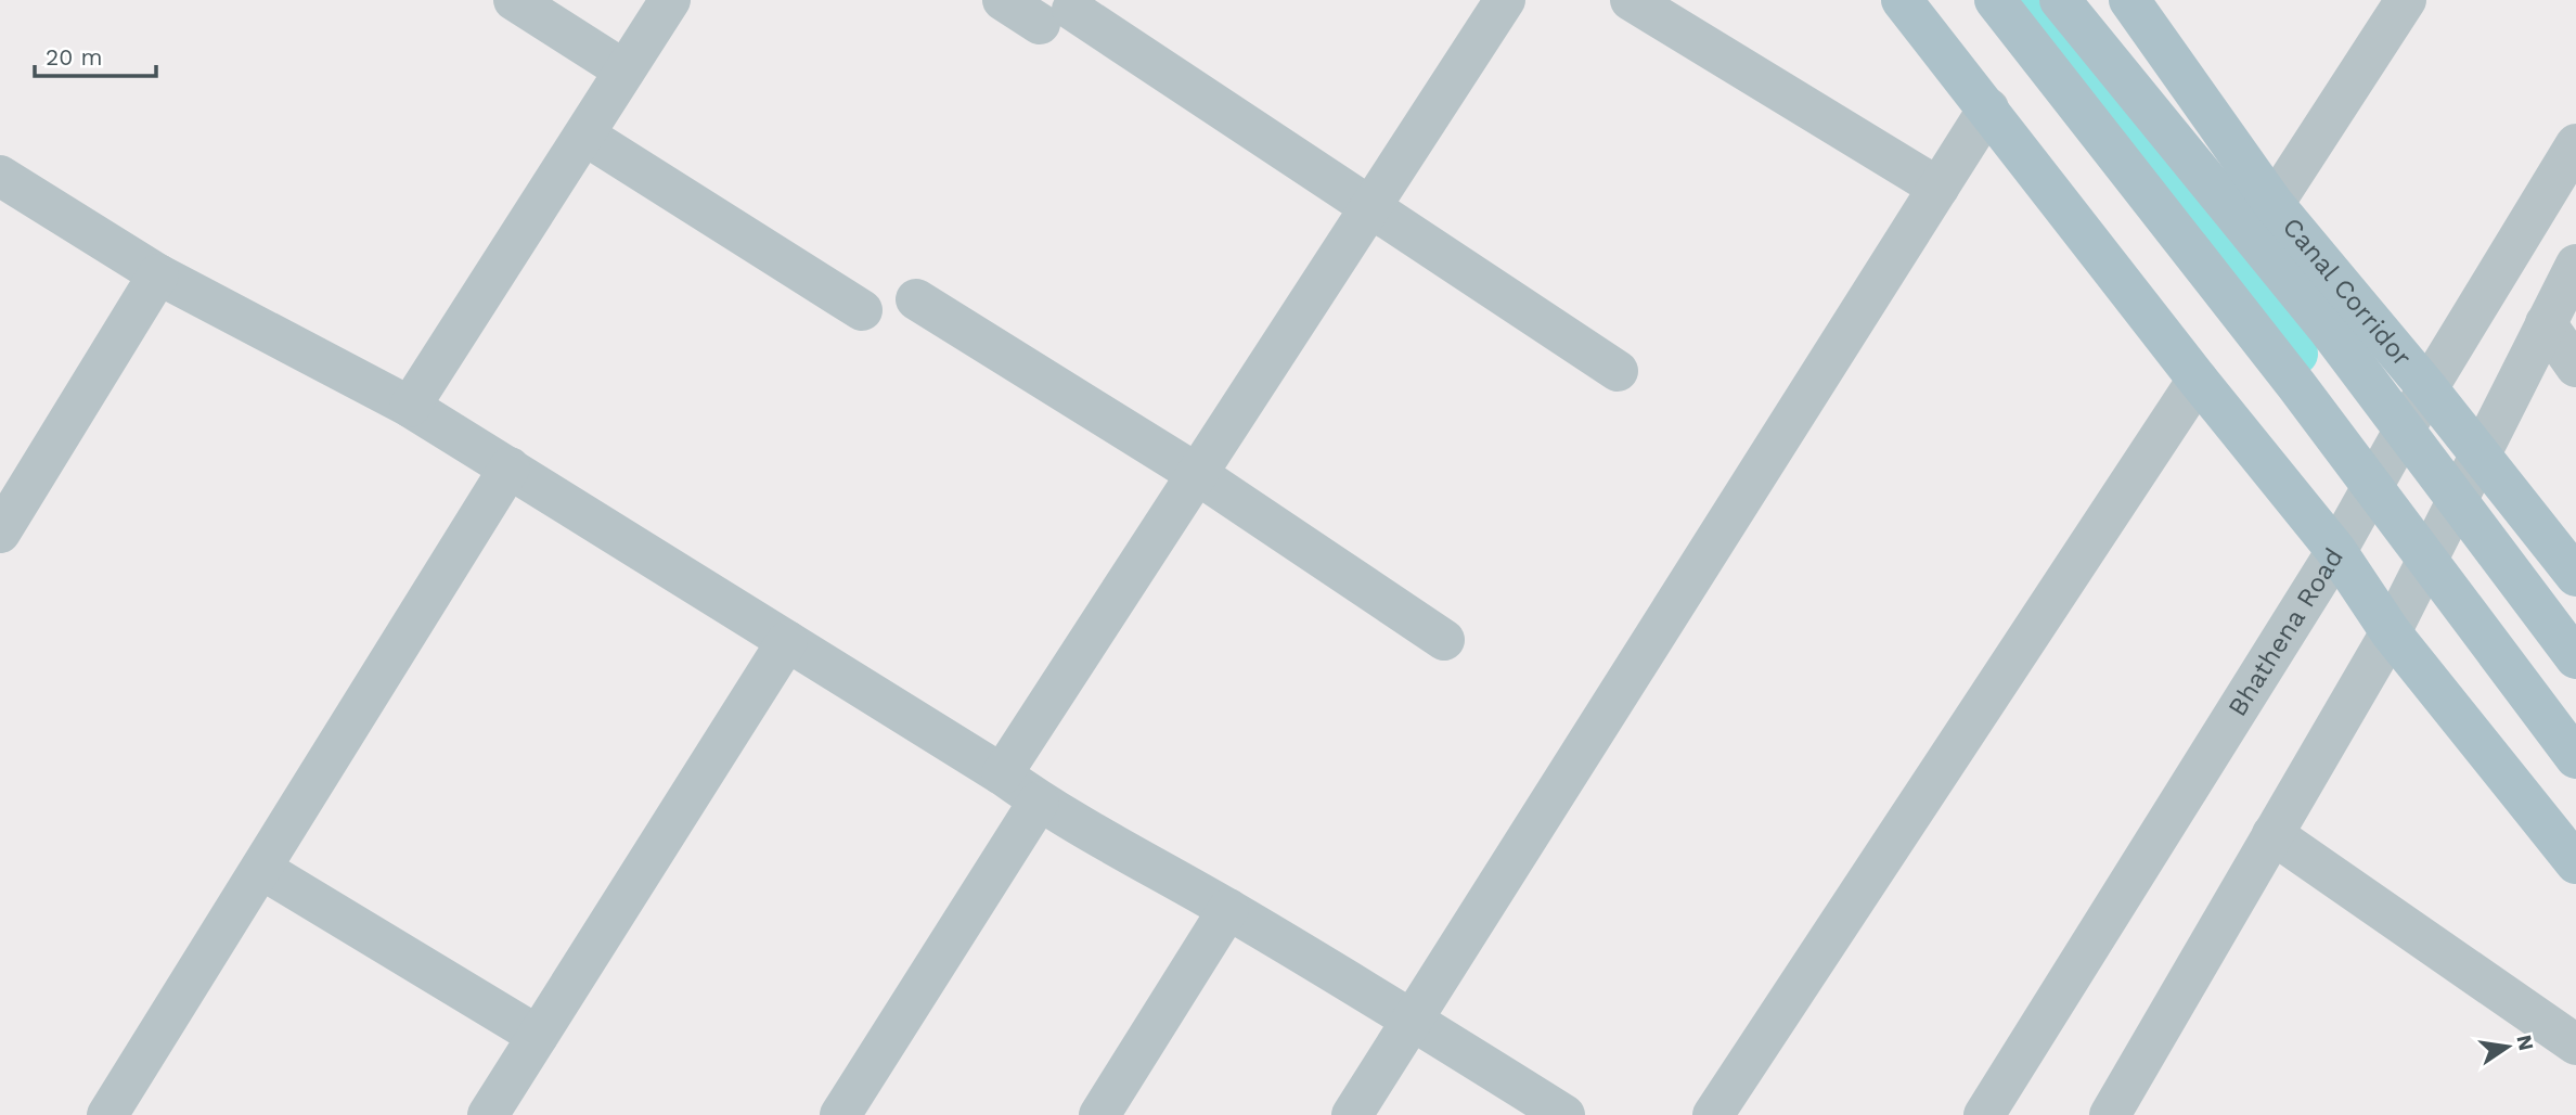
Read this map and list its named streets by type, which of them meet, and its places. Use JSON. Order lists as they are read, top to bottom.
{
  "streets": {
    "main road": ["Canal Corridor"],
    "street": ["Bhathena Road"]
  },
  "crossings": [
    ["Canal Corridor", "Bhathena Road"]
  ],
  "scale_bar": "20 m",
  "north": "right"
}
